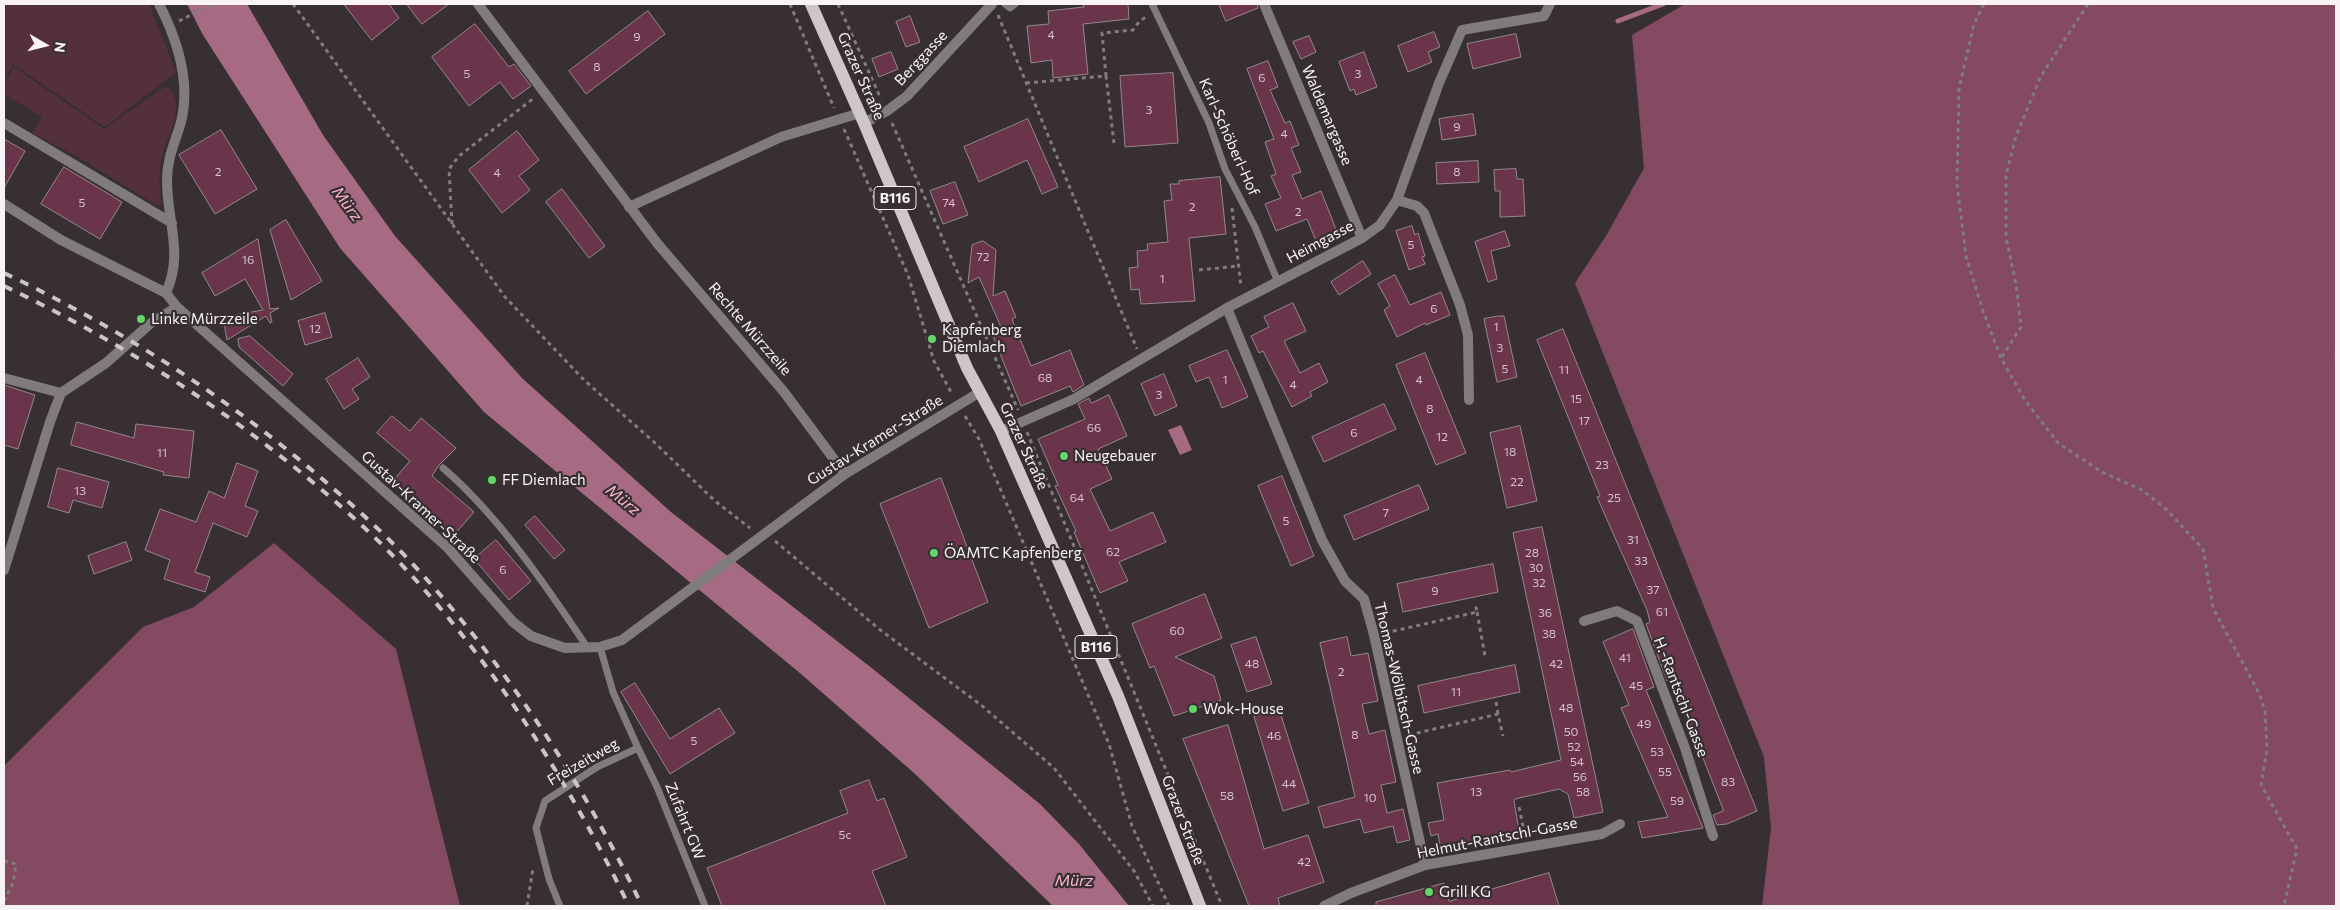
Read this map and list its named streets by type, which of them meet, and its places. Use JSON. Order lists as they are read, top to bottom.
{
  "streets": {
    "main road": ["Grazer Straße", "B116"],
    "street": [
      "Berggasse",
      "Waldemargasse",
      "Heimgasse",
      "Rechte Mürzzeile",
      "Gustav-Kramer-Straße",
      "Thomas-Wölbitsch-Gasse",
      "H.-Rantschl-Gasse",
      "Helmut-Rantschl-Gasse"
    ],
    "lane": ["Karl-Schöberl-Hof", "Freizeitweg", "Zufahrt GW"]
  },
  "crossings": [
    ["Berggasse", "Grazer Straße"],
    ["Grazer Straße", "Heimgasse"],
    ["Grazer Straße", "Gustav-Kramer-Straße"],
    ["Waldemargasse", "Heimgasse"],
    ["Karl-Schöberl-Hof", "Heimgasse"],
    ["Heimgasse", "Thomas-Wölbitsch-Gasse"],
    ["Rechte Mürzzeile", "Gustav-Kramer-Straße"],
    ["Gustav-Kramer-Straße", "Freizeitweg"],
    ["Thomas-Wölbitsch-Gasse", "Helmut-Rantschl-Gasse"],
    ["Freizeitweg", "Zufahrt GW"]
  ],
  "water": ["Mürz"],
  "places": [
    "Linke Mürzzeile",
    "Kapfenberg Diemlach",
    "Neugebauer",
    "FF Diemlach",
    "ÖAMTC Kapfenberg",
    "Wok-House",
    "Grill KG"
  ],
  "house_numbers": [
    "4",
    "9",
    "8",
    "5",
    "3",
    "6",
    "3",
    "9",
    "4",
    "2",
    "8",
    "4",
    "5",
    "74",
    "2",
    "2",
    "5",
    "72",
    "16",
    "1",
    "6",
    "1",
    "12",
    "3",
    "5",
    "11",
    "68",
    "1",
    "4",
    "4",
    "3",
    "15",
    "8",
    "17",
    "66",
    "6",
    "12",
    "18",
    "11",
    "23",
    "22",
    "13",
    "64",
    "25",
    "7",
    "5",
    "31",
    "62",
    "28",
    "33",
    "30",
    "6",
    "32",
    "37",
    "9",
    "61",
    "36",
    "60",
    "38",
    "41",
    "48",
    "42",
    "2",
    "45",
    "11",
    "48",
    "49",
    "50",
    "8",
    "46",
    "5",
    "52",
    "53",
    "54",
    "55",
    "56",
    "83",
    "44",
    "13",
    "58",
    "58",
    "10",
    "59",
    "5c",
    "42"
  ],
  "north": "right"
}
